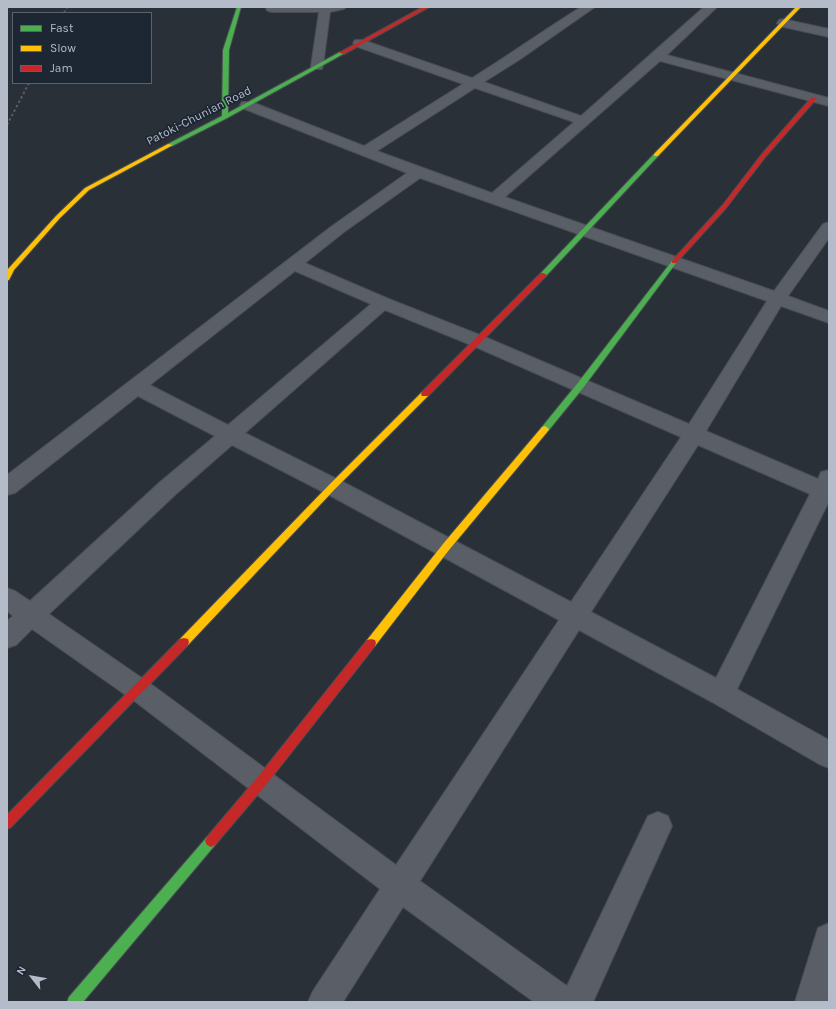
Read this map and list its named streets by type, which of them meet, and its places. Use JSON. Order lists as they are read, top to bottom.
{
  "streets": {
    "street": ["Patoki-Chunian Road"]
  },
  "legend": ["Fast", "Slow", "Jam"],
  "north": "top left"
}
